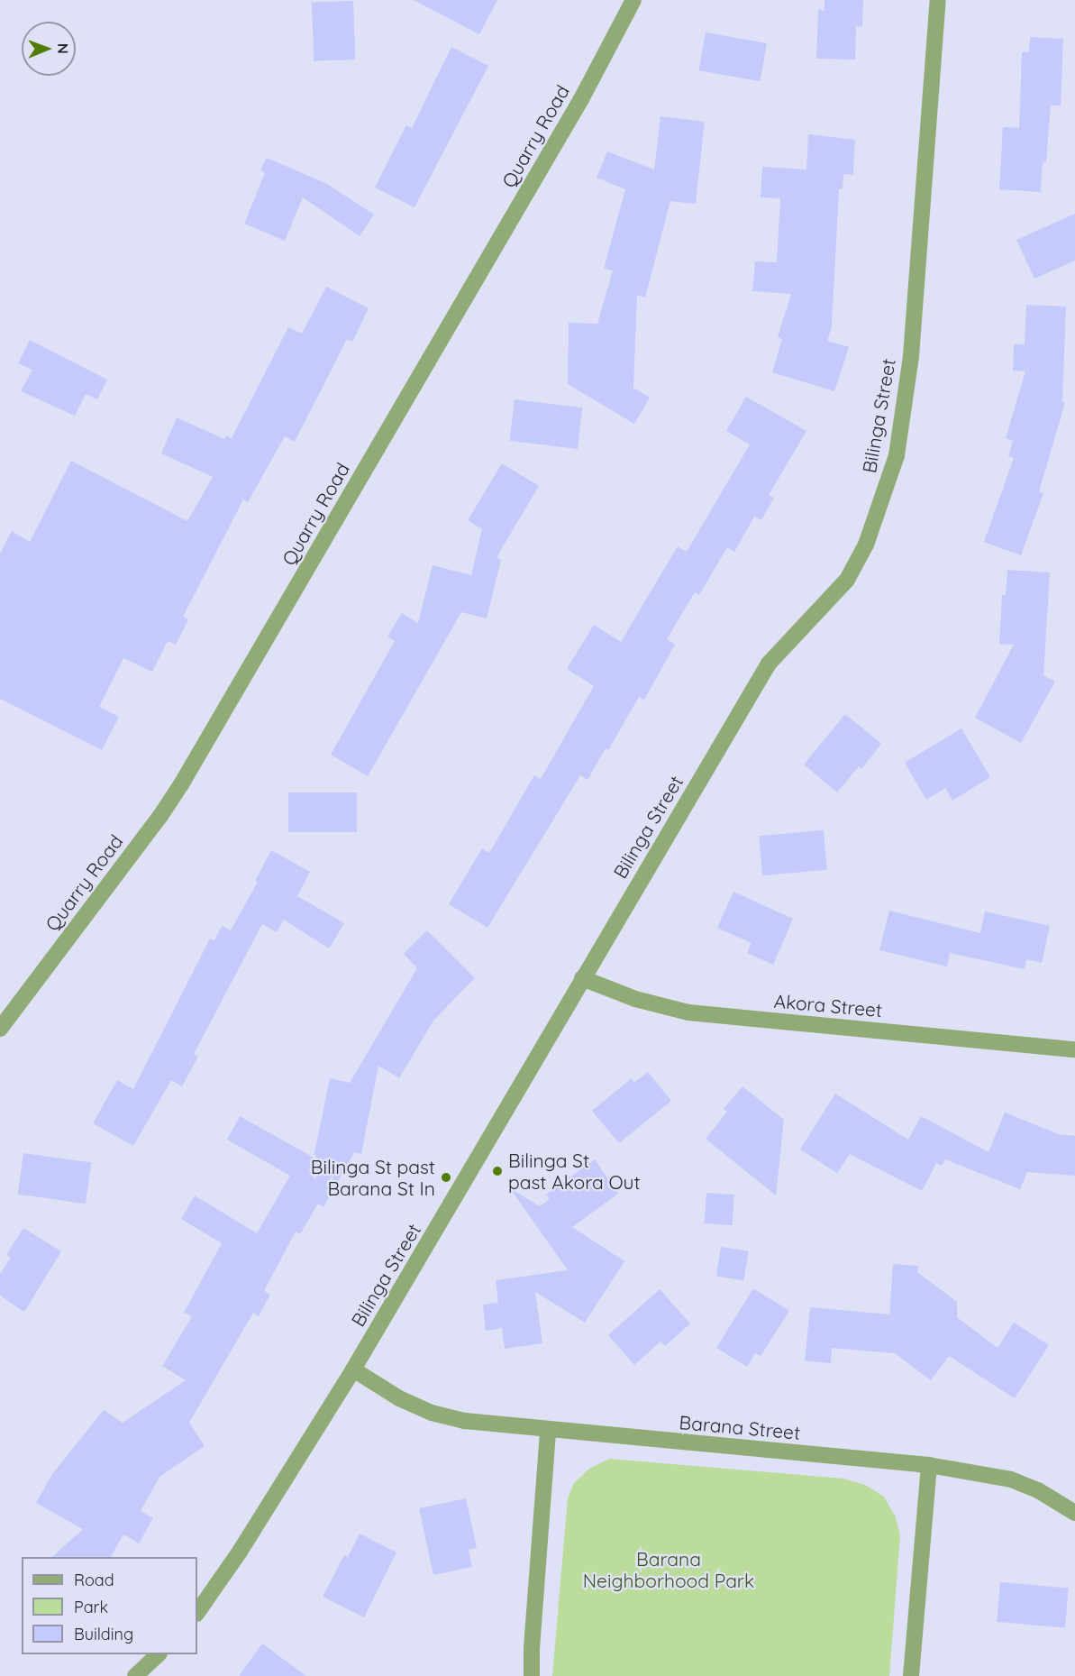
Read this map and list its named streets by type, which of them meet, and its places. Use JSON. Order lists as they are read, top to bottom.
{
  "streets": {
    "street": [
      "Quarry Road",
      "Bilinga Street",
      "Akora Street",
      "Barana Street"
    ]
  },
  "crossings": [
    ["Bilinga Street", "Akora Street"],
    ["Bilinga Street", "Barana Street"]
  ],
  "parks": ["Barana Neighborhood Park"],
  "places": ["Bilinga St past Akora Out", "Bilinga St past Barana St In"],
  "legend": ["Road", "Park", "Building"],
  "north": "right"
}
